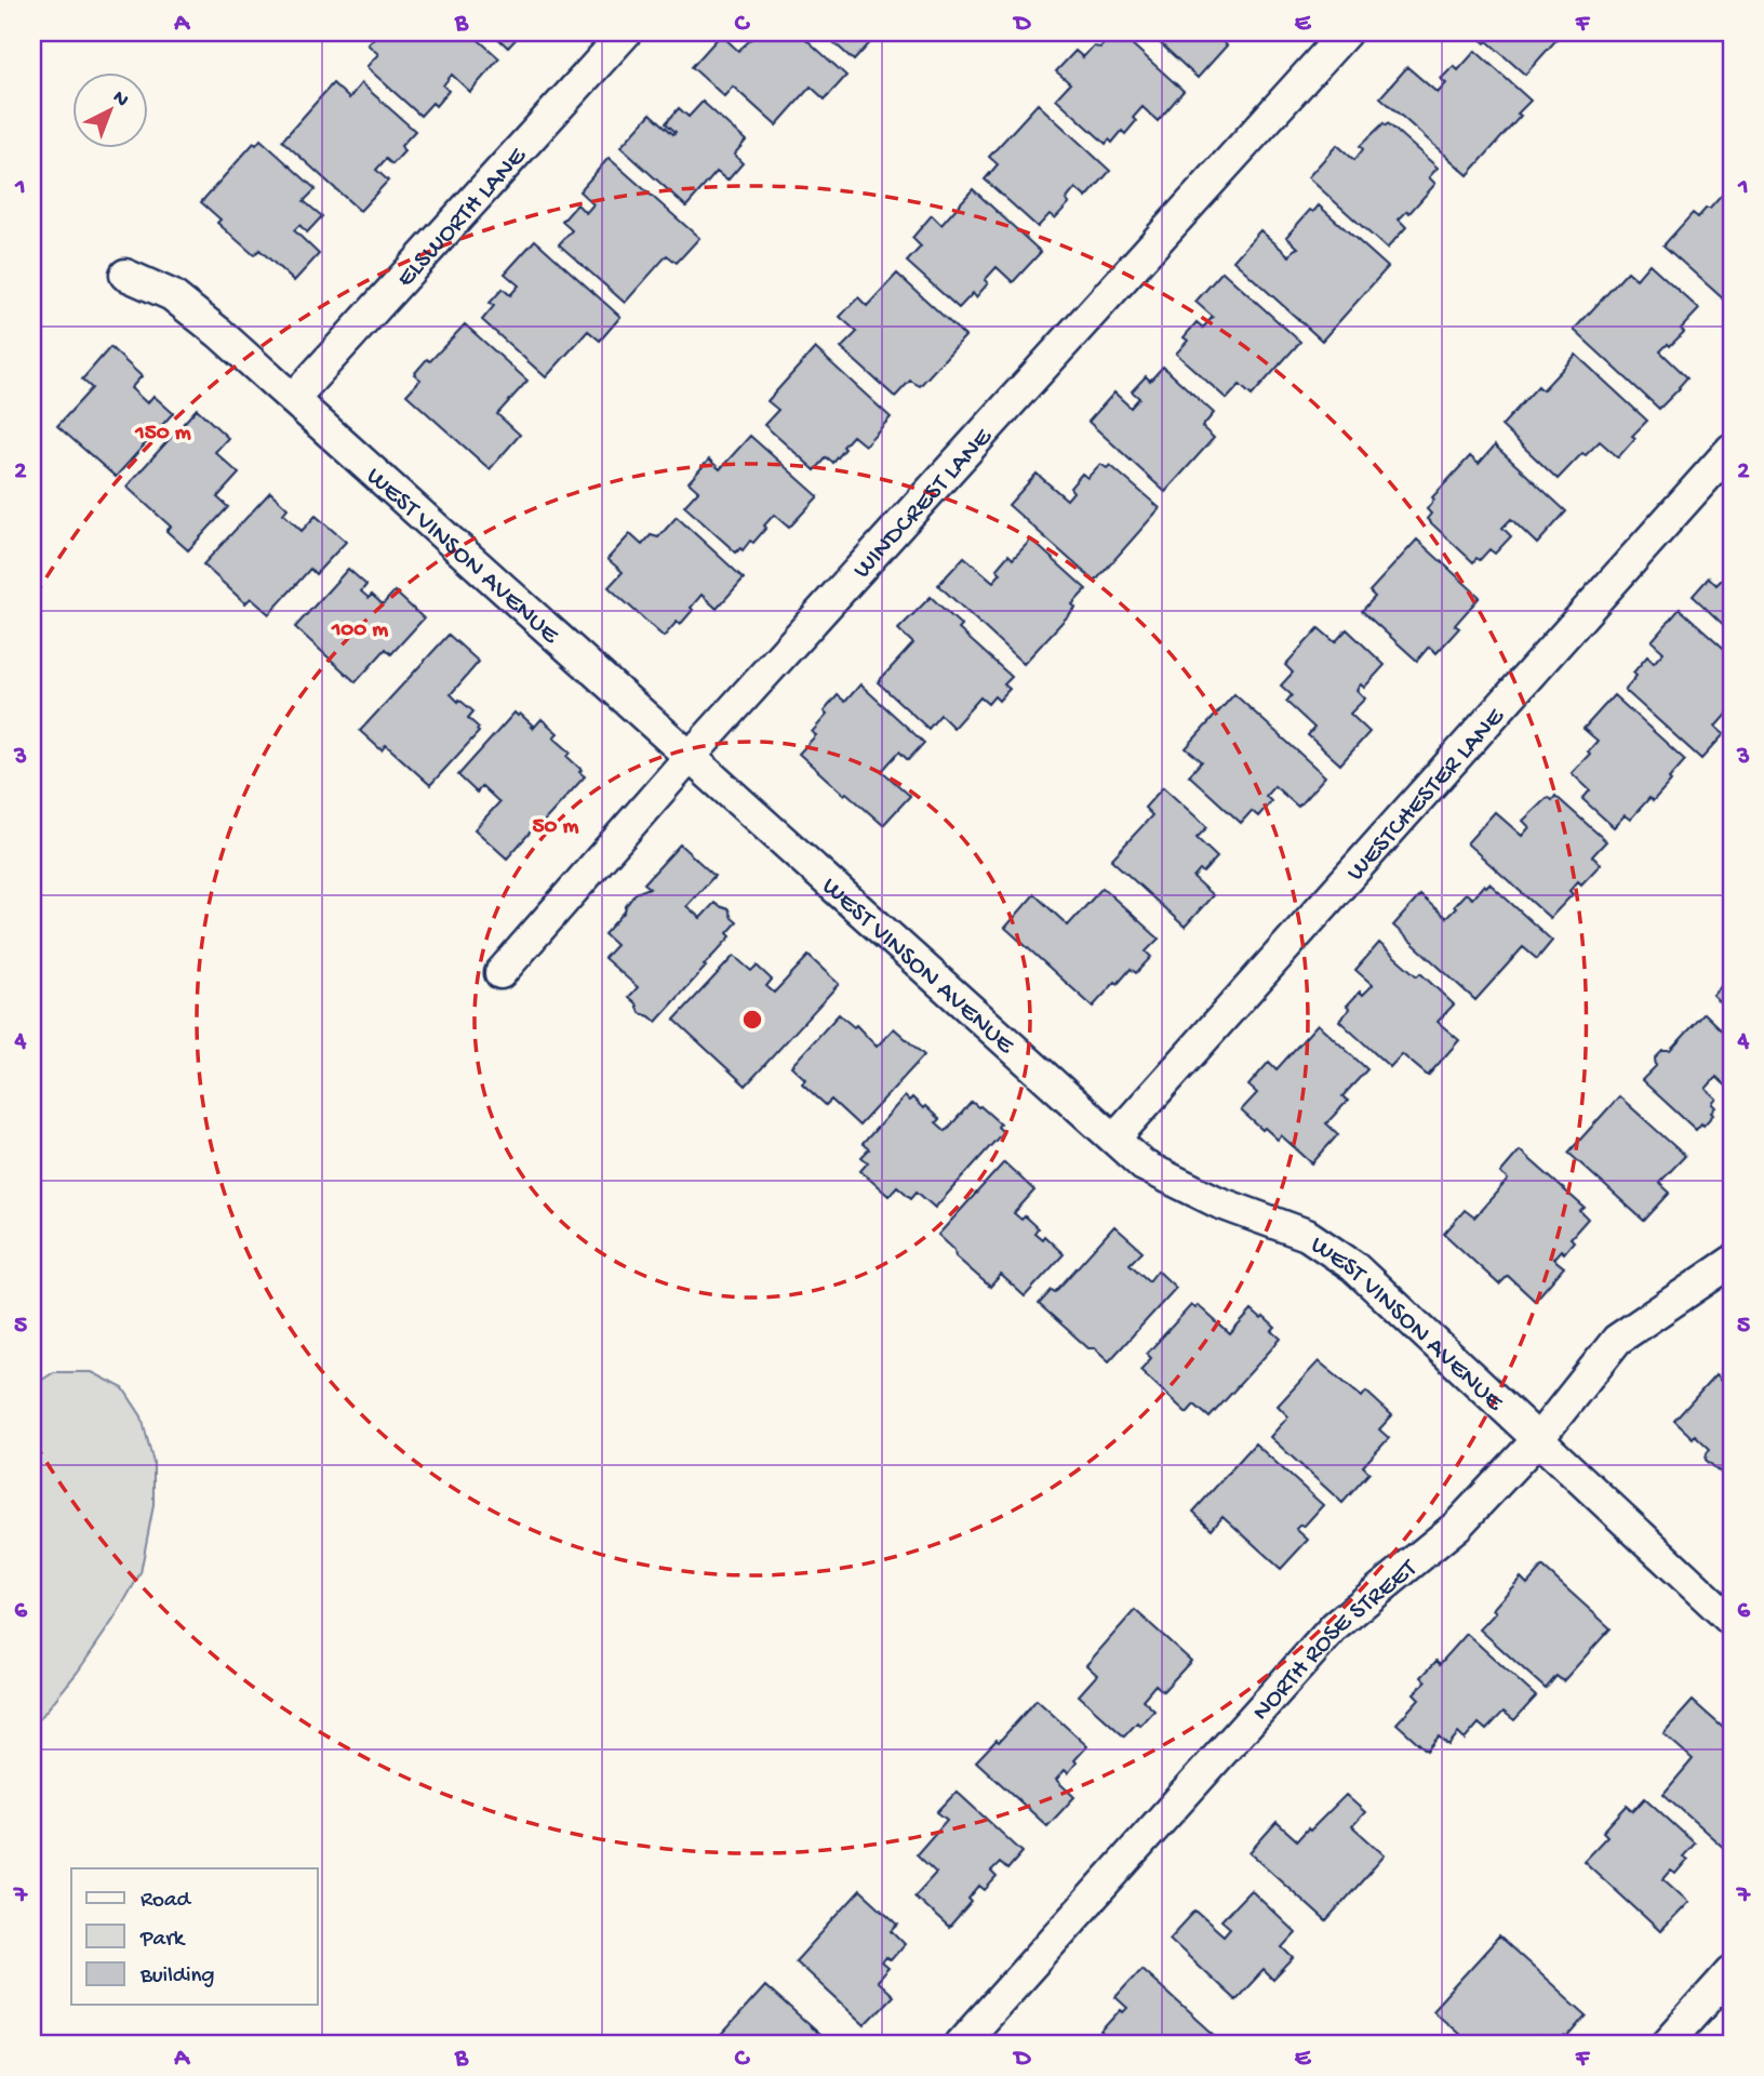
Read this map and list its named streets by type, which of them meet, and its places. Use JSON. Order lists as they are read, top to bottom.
{
  "streets": {
    "street": [
      "ELSWORTH LANE",
      "WINDCREST LANE",
      "WEST VINSON AVENUE",
      "WESTCHESTER LANE",
      "NORTH ROSE STREET"
    ]
  },
  "crossings": [
    ["ELSWORTH LANE", "WEST VINSON AVENUE"],
    ["WINDCREST LANE", "WEST VINSON AVENUE"],
    ["WEST VINSON AVENUE", "WESTCHESTER LANE"],
    ["WEST VINSON AVENUE", "NORTH ROSE STREET"]
  ],
  "legend": ["Road", "Park", "Building"],
  "north": "top right",
  "grid": {
    "columns": [
      "A",
      "B",
      "C",
      "D",
      "E",
      "F"
    ],
    "rows": [
      "1",
      "2",
      "3",
      "4",
      "5",
      "6",
      "7"
    ]
  },
  "rings": ["150 m", "100 m", "50 m"]
}
